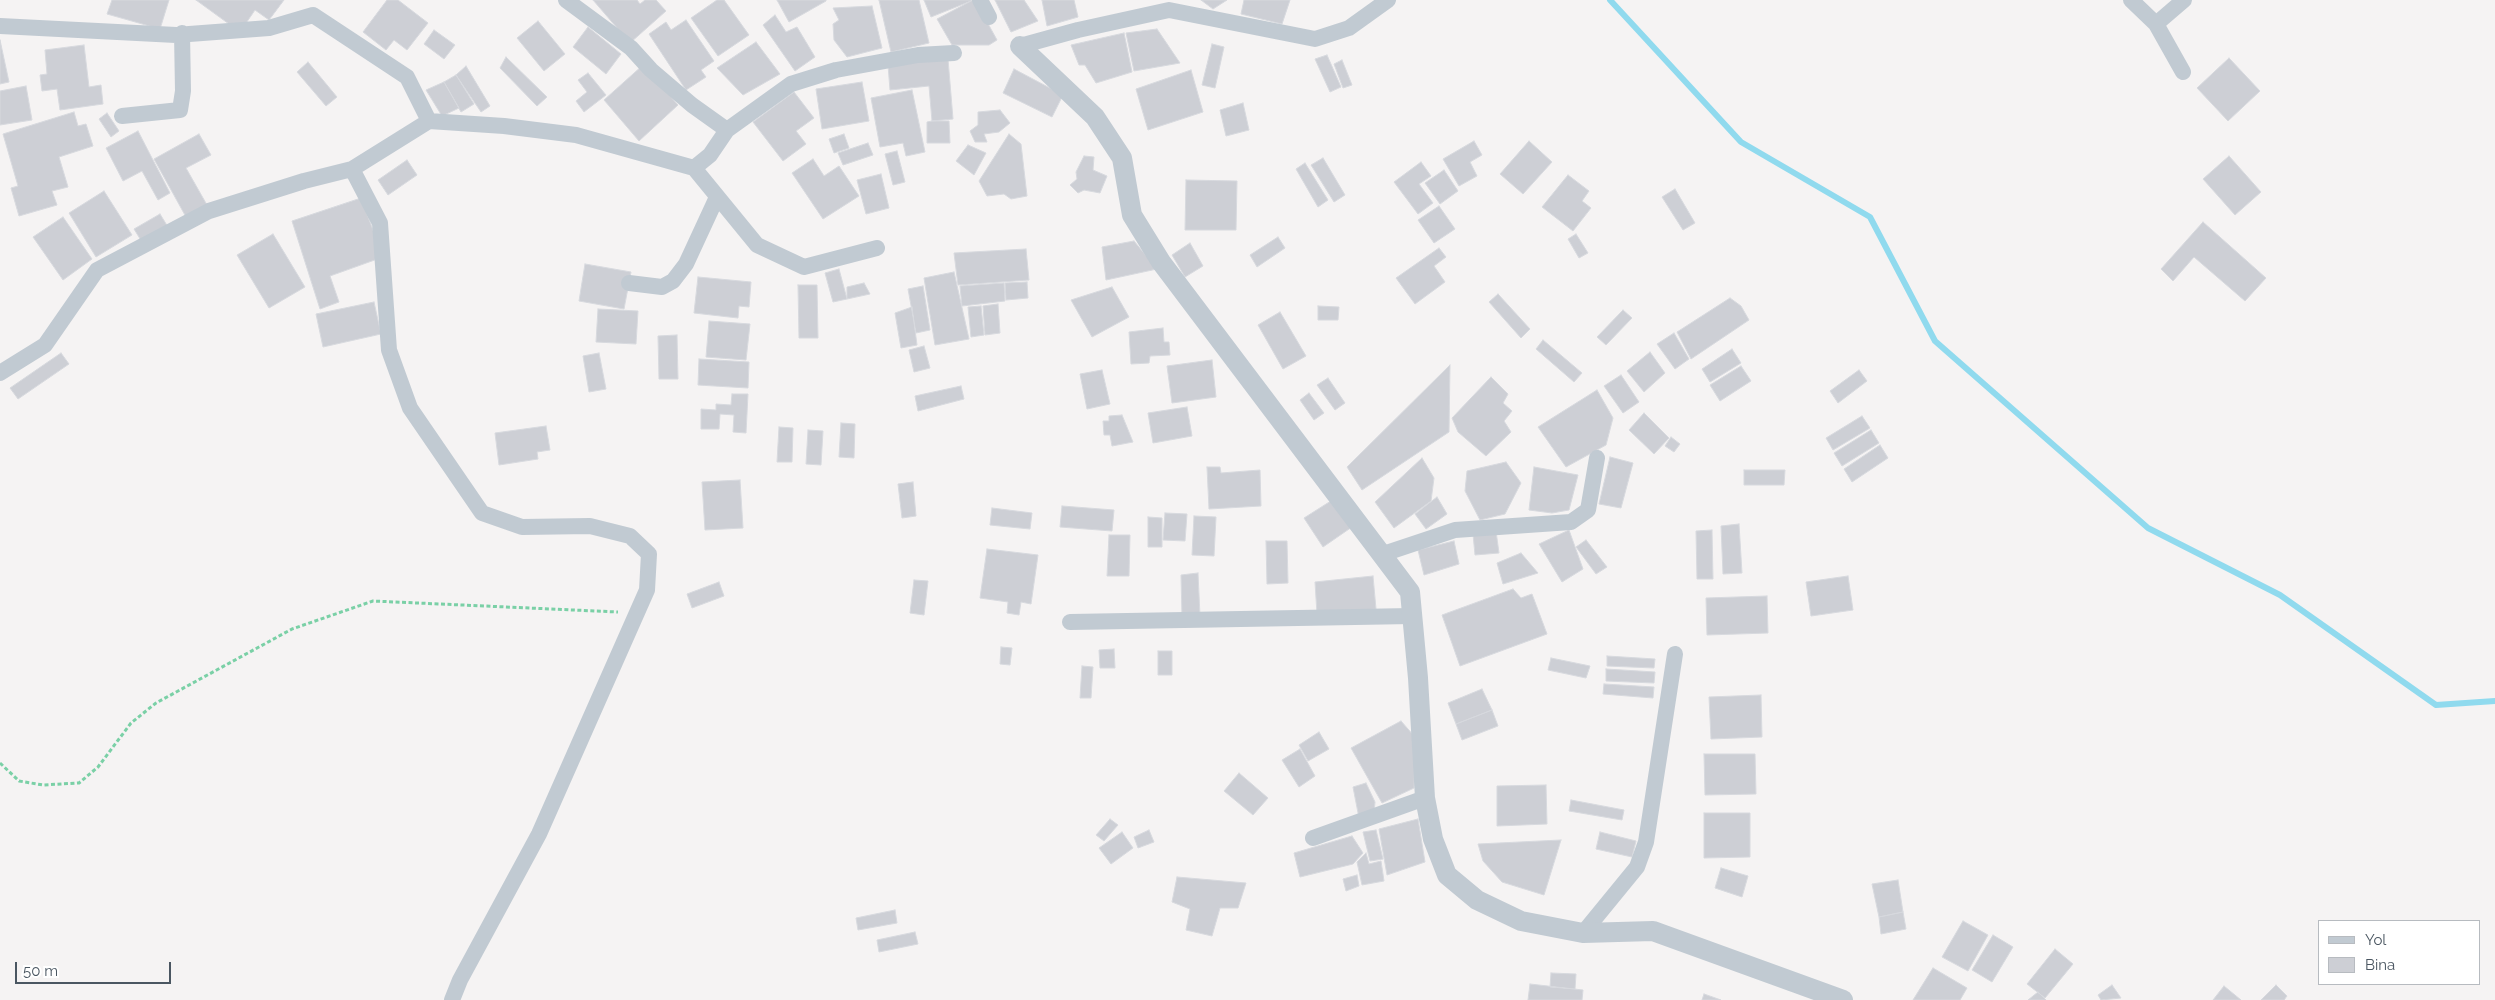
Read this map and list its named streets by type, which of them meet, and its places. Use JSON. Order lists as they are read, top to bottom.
{
  "legend": ["Yol", "Bina"],
  "scale_bar": "50 m"
}
